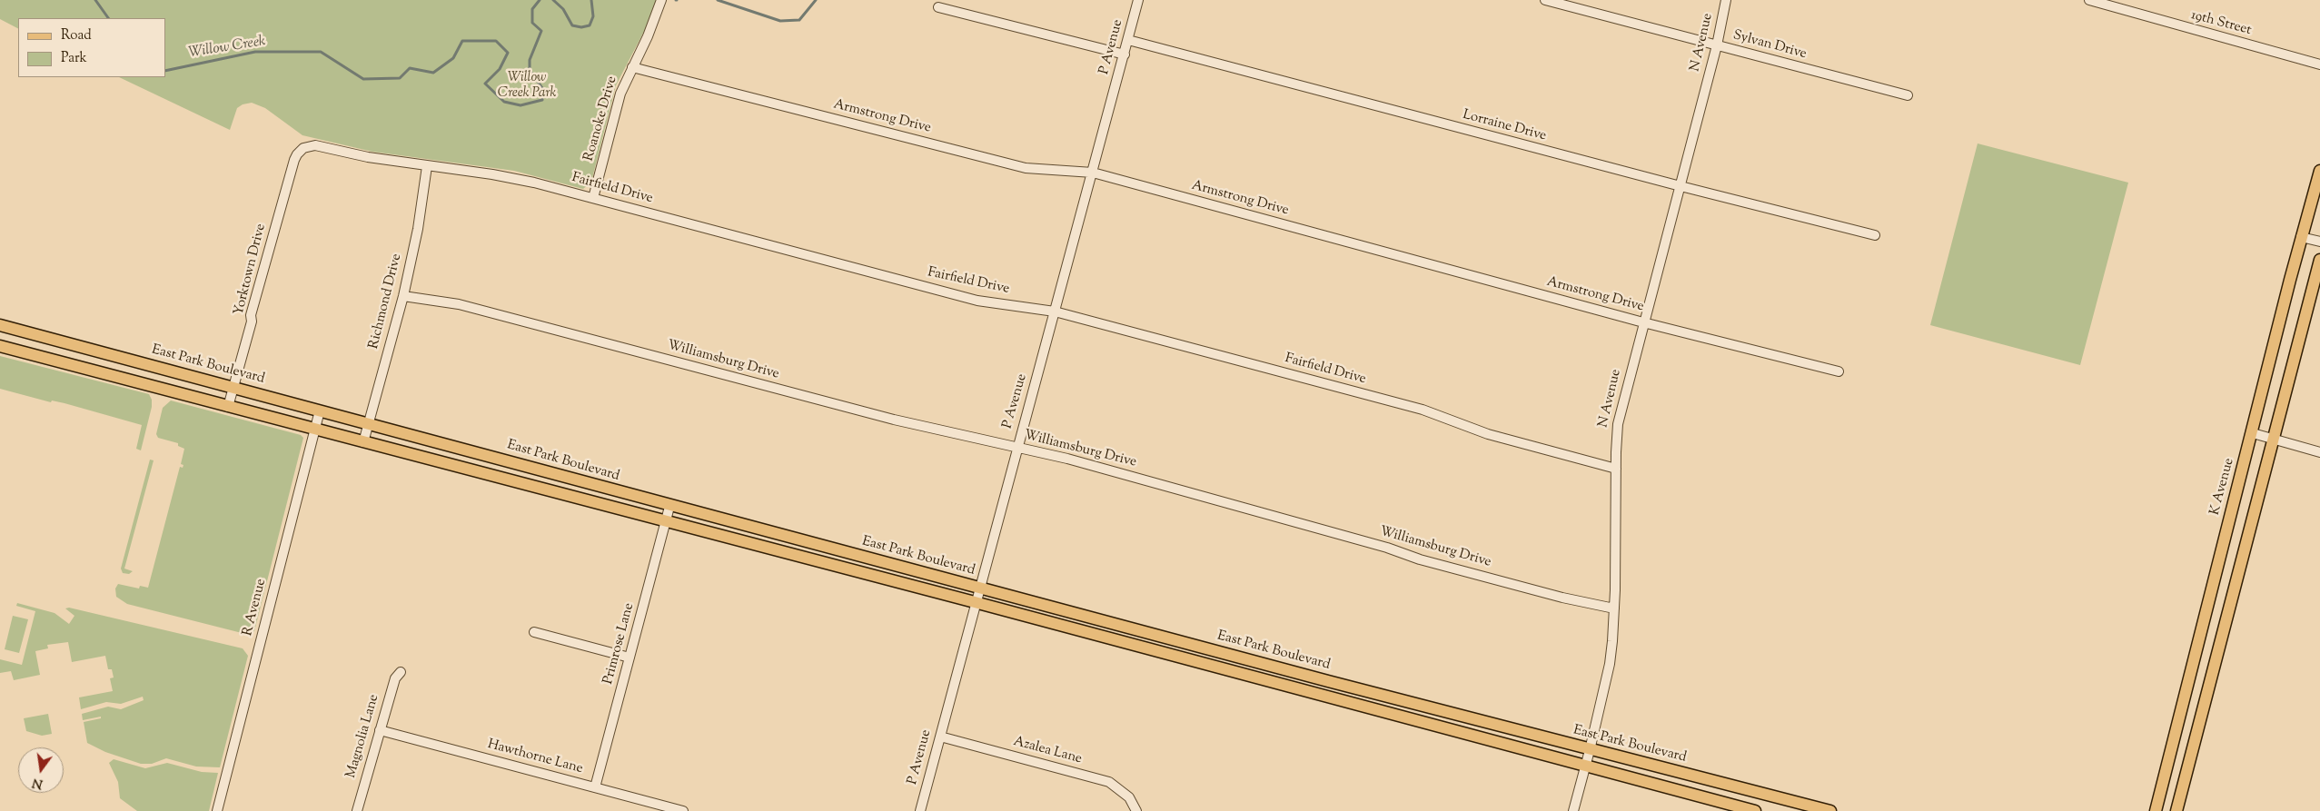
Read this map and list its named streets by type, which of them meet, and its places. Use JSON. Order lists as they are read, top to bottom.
{
  "streets": {
    "main road": ["East Park Boulevard", "K Avenue"],
    "street": [
      "19th Street",
      "N Avenue",
      "Sylvan Drive",
      "P Avenue",
      "Armstrong Drive",
      "Roanoke Drive",
      "Lorraine Drive",
      "Fairfield Drive",
      "Yorktown Drive",
      "Richmond Drive",
      "Williamsburg Drive",
      "R Avenue",
      "Primrose Lane",
      "Magnolia Lane",
      "Azalea Lane",
      "Hawthorne Lane"
    ]
  },
  "crossings": [
    ["N Avenue", "Sylvan Drive"],
    ["N Avenue", "Armstrong Drive"],
    ["N Avenue", "Lorraine Drive"],
    ["N Avenue", "Fairfield Drive"],
    ["N Avenue", "Williamsburg Drive"],
    ["N Avenue", "East Park Boulevard"],
    ["P Avenue", "Armstrong Drive"],
    ["P Avenue", "Lorraine Drive"],
    ["P Avenue", "Fairfield Drive"],
    ["P Avenue", "Williamsburg Drive"],
    ["P Avenue", "East Park Boulevard"],
    ["P Avenue", "Azalea Lane"],
    ["Armstrong Drive", "Roanoke Drive"],
    ["Roanoke Drive", "Fairfield Drive"],
    ["Fairfield Drive", "Yorktown Drive"],
    ["Fairfield Drive", "Richmond Drive"],
    ["Yorktown Drive", "East Park Boulevard"],
    ["Richmond Drive", "Williamsburg Drive"],
    ["Richmond Drive", "East Park Boulevard"],
    ["East Park Boulevard", "R Avenue"],
    ["East Park Boulevard", "Primrose Lane"],
    ["Primrose Lane", "Hawthorne Lane"],
    ["Magnolia Lane", "Hawthorne Lane"]
  ],
  "water": ["Willow Creek"],
  "parks": ["Willow Creek Park"],
  "legend": ["Road", "Park"],
  "north": "bottom"
}
